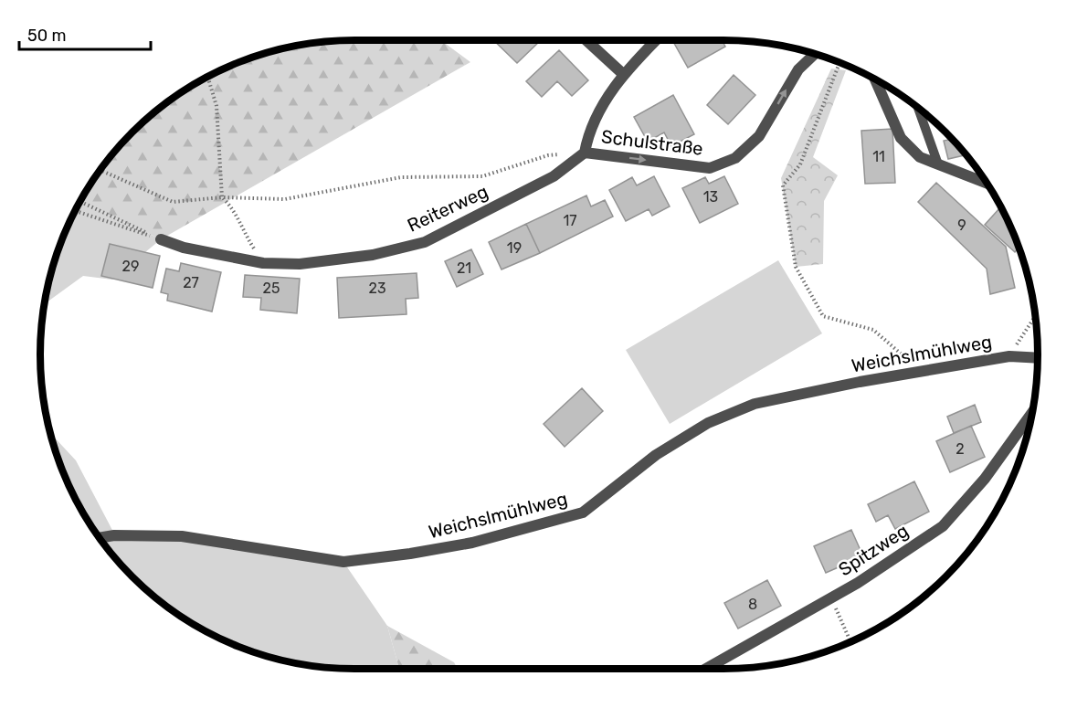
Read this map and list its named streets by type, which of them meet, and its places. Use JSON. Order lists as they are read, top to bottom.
{
  "streets": {
    "street": [
      "Schulstraße",
      "Reiterweg",
      "Weichslmühlweg",
      "Spitzweg"
    ]
  },
  "crossings": [
    ["Schulstraße", "Reiterweg"]
  ],
  "one_way": ["Schulstraße"],
  "house_numbers": [
    "11",
    "13",
    "17",
    "9",
    "19",
    "29",
    "21",
    "27",
    "25",
    "23",
    "2",
    "8"
  ],
  "scale_bar": "50 m"
}
